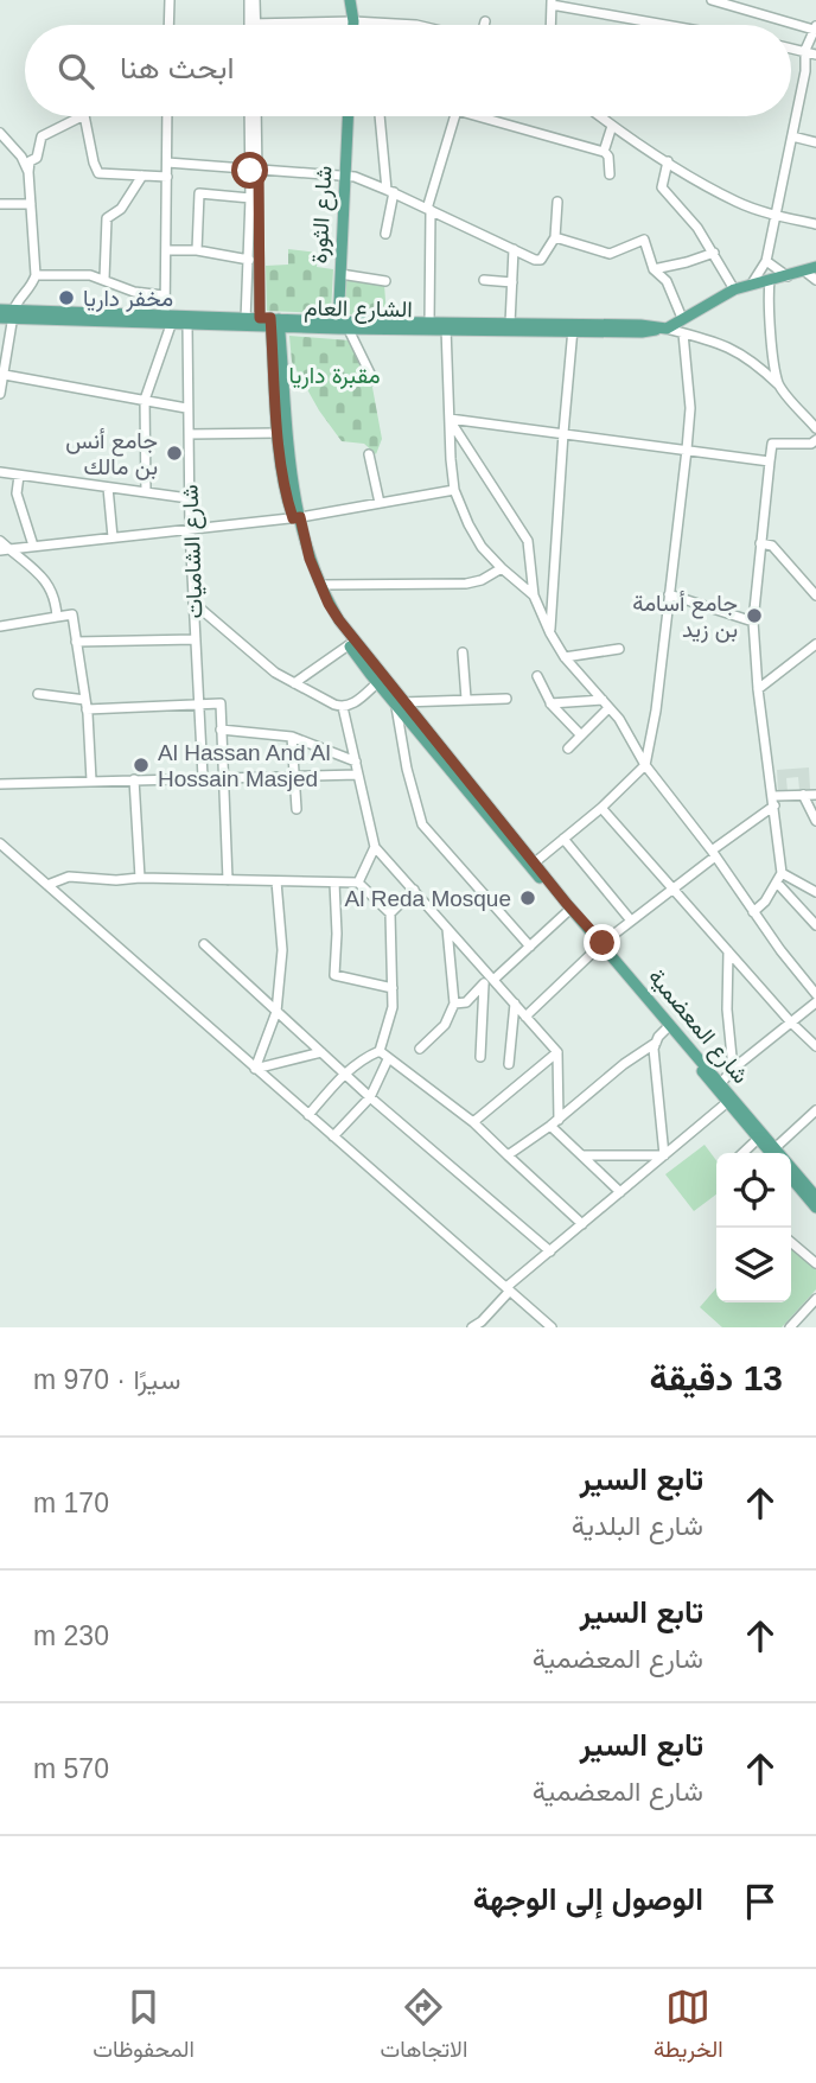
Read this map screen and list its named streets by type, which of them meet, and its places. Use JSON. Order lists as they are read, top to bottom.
{
  "streets": {
    "main road": ["شارع الثورة", "الشارع العام", "شارع المعضمية"],
    "street": ["شارع الشاميات"]
  },
  "crossings": [
    ["شارع الثورة", "الشارع العام"],
    ["الشارع العام", "شارع الشاميات"],
    ["الشارع العام", "شارع المعضمية"]
  ],
  "parks": ["مقبرة داريا"],
  "places": [
    "مخفر داريا",
    "جامع أنس بن مالك",
    "جامع أسامة بن زيد",
    "Al Hassan And Al Hossain Masjed",
    "Al Reda Mosque"
  ],
  "page": {
    "search": "ابحث هنا",
    "heading": ["13 دقيقة", "سيرًا · 970 m"],
    "list": [
      ["تابع السير", "شارع البلدية", "170 m"],
      ["تابع السير", "شارع المعضمية", "230 m"],
      ["تابع السير", "شارع المعضمية", "570 m"],
      "الوصول إلى الوجهة"
    ],
    "nav": ["الخريطة", "الاتجاهات", "المحفوظات"]
  }
}
